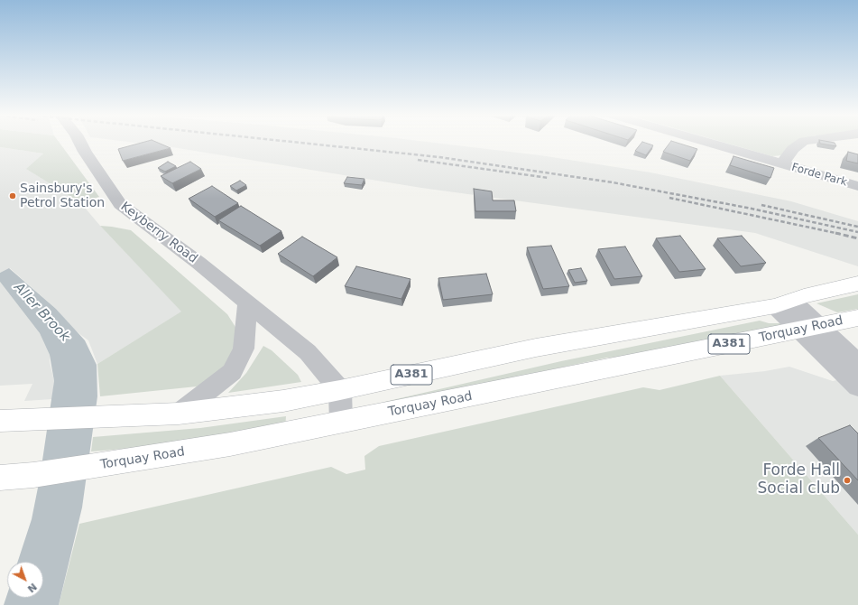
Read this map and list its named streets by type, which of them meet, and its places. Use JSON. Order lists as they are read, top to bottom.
{
  "streets": {
    "main road": ["Torquay Road", "A381"],
    "street": ["Forde Park", "Keyberry Road"]
  },
  "crossings": [
    ["Keyberry Road", "A381"]
  ],
  "water": ["Aller Brook"],
  "places": ["Sainsbury's Petrol Station", "Forde Hall Social club"],
  "north": "bottom right"
}
